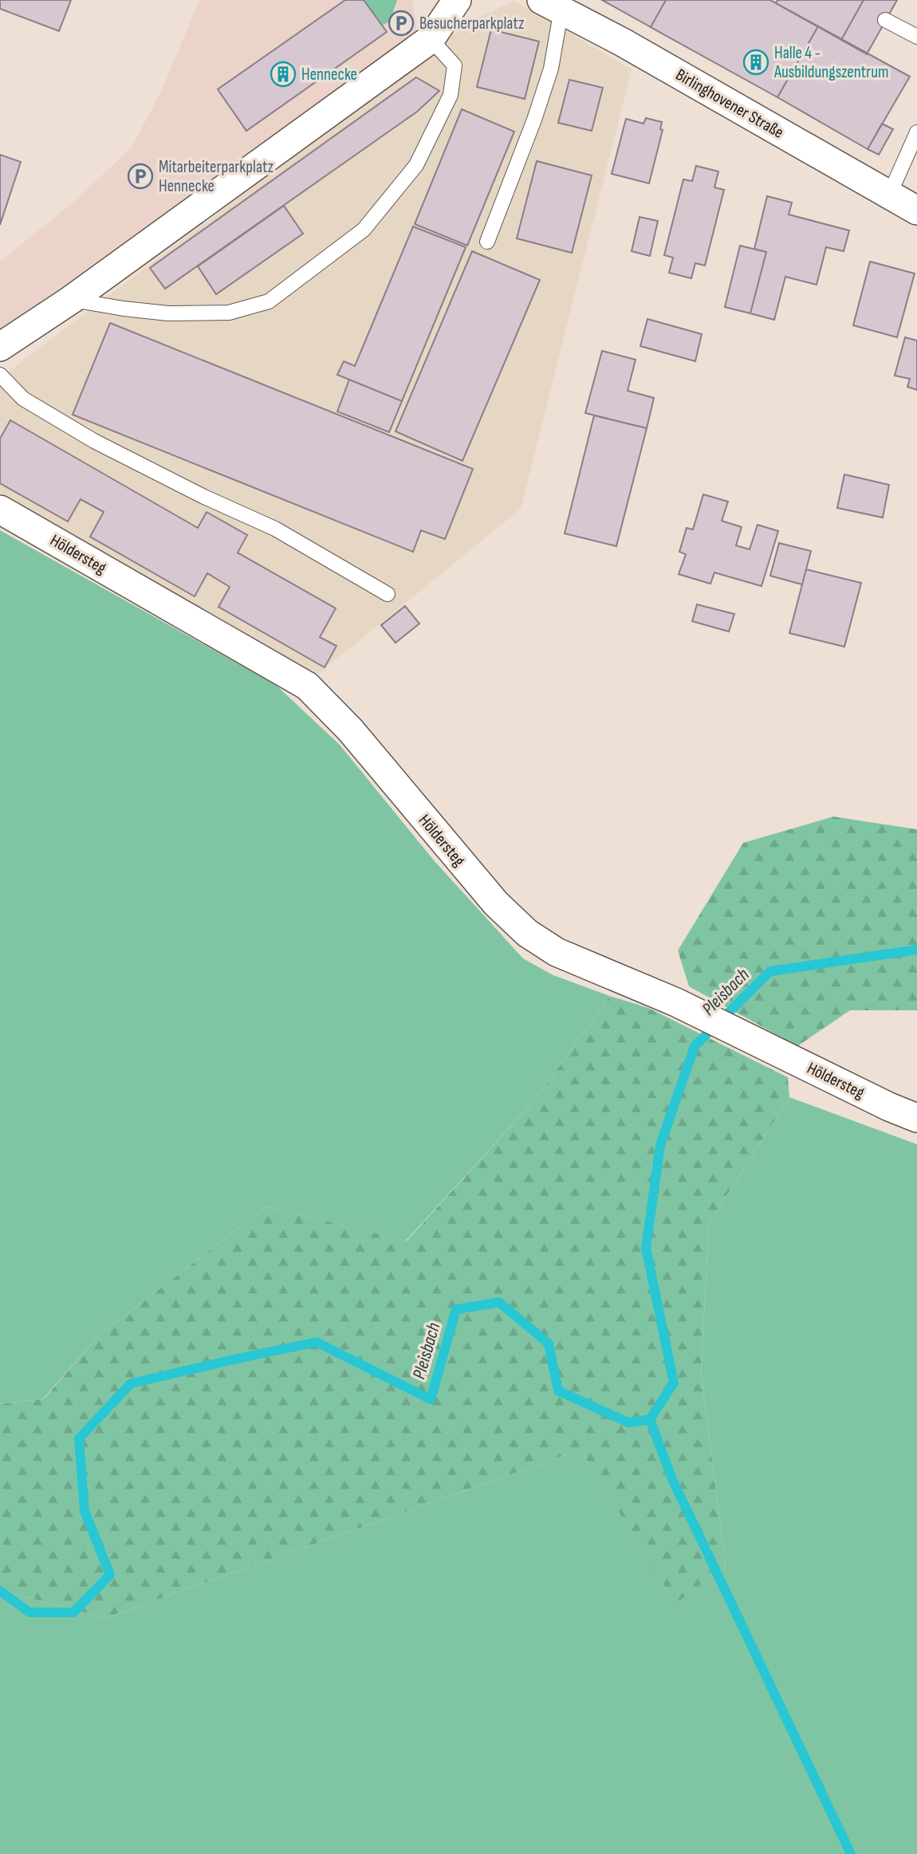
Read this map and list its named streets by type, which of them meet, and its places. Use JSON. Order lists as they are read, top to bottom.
{
  "streets": {
    "street": ["Birlinghovener Straße", "Höldersteg"]
  },
  "water": ["Pleisbach"],
  "places": {
    "parking": ["Besucherparkplatz", "Mitarbeiterparkplatz Hennecke"],
    "building": ["Halle 4 - Ausbildungszentrum", "Hennecke"]
  }
}
